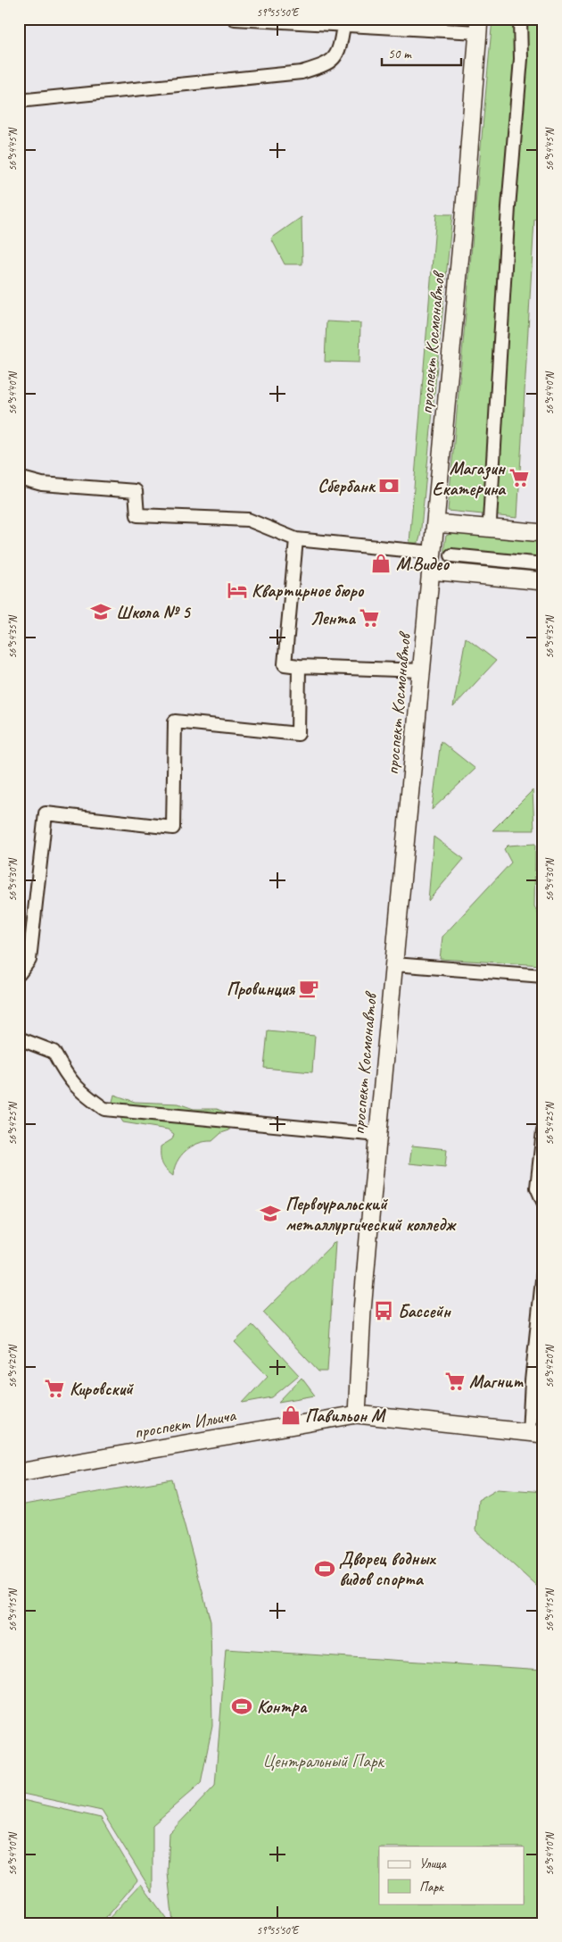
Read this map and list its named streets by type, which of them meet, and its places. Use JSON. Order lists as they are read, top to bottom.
{
  "streets": {
    "main road": ["проспект Космонавтов", "проспект Ильича"]
  },
  "crossings": [
    ["проспект Космонавтов", "проспект Ильича"]
  ],
  "parks": ["Центральный Парк"],
  "places": {
    "supermarket": [
      "Магазин Екатерина",
      "Лента",
      "Магнит",
      "Кировский"
    ],
    "bank": ["Сбербанк"],
    "shop": ["М.Видео", "Павильон М"],
    "hotel": ["Квартирное бюро"],
    "school or university": ["Школа № 5", "Первоуральский металлургический колледж"],
    "cafe": ["Провинция"],
    "bus stop": ["Бассейн"],
    "sports": ["Дворец водных видов спорта", "Контра"]
  },
  "legend": ["Улица", "Парк"],
  "scale_bar": "50 m",
  "coordinates": [
    "59°55'50\"E",
    "56°54'45\"N",
    "56°54'40\"N",
    "56°54'35\"N",
    "56°54'30\"N",
    "56°54'25\"N",
    "56°54'20\"N",
    "56°54'15\"N",
    "56°54'10\"N"
  ]
}
